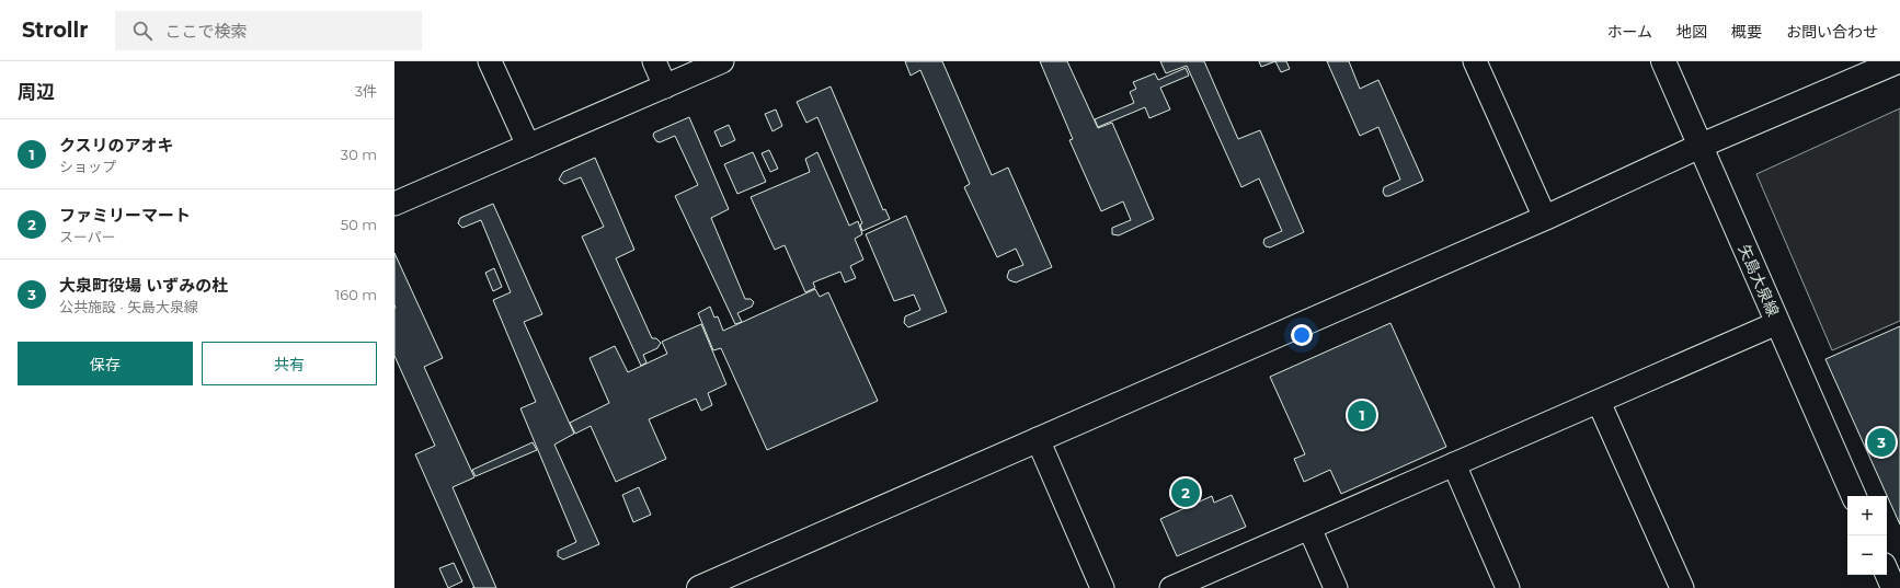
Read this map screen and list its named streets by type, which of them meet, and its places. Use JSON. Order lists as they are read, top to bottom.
{
  "streets": {
    "street": ["矢島大泉線"]
  },
  "page": {
    "header": "Strollr",
    "search": "ここで検索",
    "nav": [
      "ホーム",
      "地図",
      "概要",
      "お問い合わせ"
    ],
    "heading": ["周辺", "3件"],
    "list": [
      {
        "mark": "1",
        "name": "クスリのアオキ",
        "note": "ショップ",
        "value": "30 m"
      },
      {
        "mark": "2",
        "name": "ファミリーマート",
        "note": "スーパー",
        "value": "50 m"
      },
      {
        "mark": "3",
        "name": "大泉町役場 いずみの杜",
        "note": "公共施設 · 矢島大泉線",
        "value": "160 m"
      }
    ],
    "buttons": ["保存", "共有"],
    "pins": ["1", "3", "2"],
    "map_buttons": ["+", "−"]
  }
}
